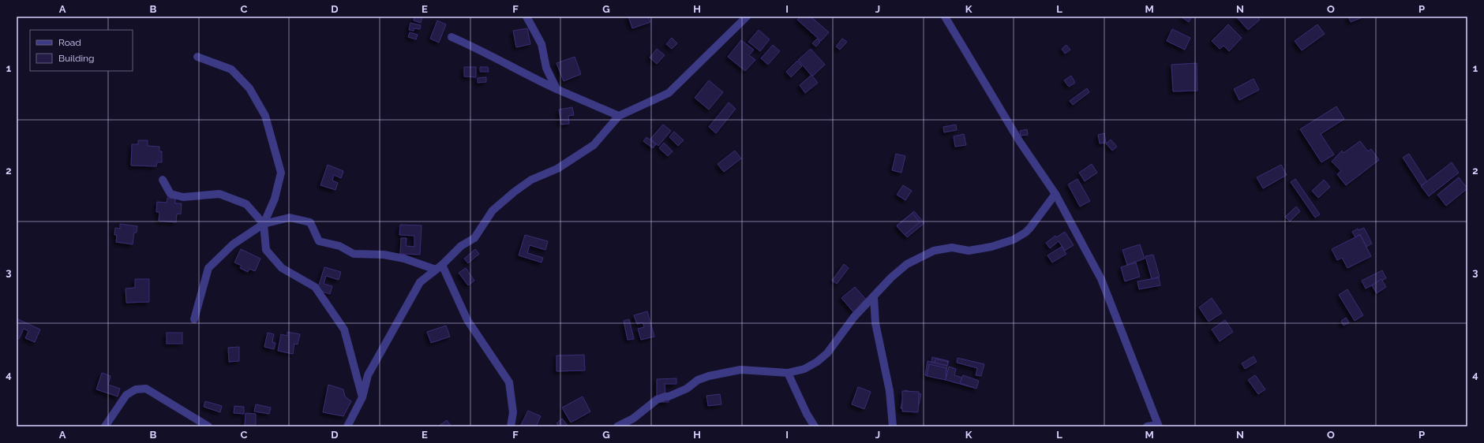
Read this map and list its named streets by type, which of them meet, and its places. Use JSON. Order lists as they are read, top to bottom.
{
  "legend": ["Road", "Building"],
  "grid": {
    "columns": [
      "A",
      "B",
      "C",
      "D",
      "E",
      "F",
      "G",
      "H",
      "I",
      "J",
      "K",
      "L",
      "M",
      "N",
      "O",
      "P"
    ],
    "rows": [
      "1",
      "2",
      "3",
      "4"
    ]
  }
}
